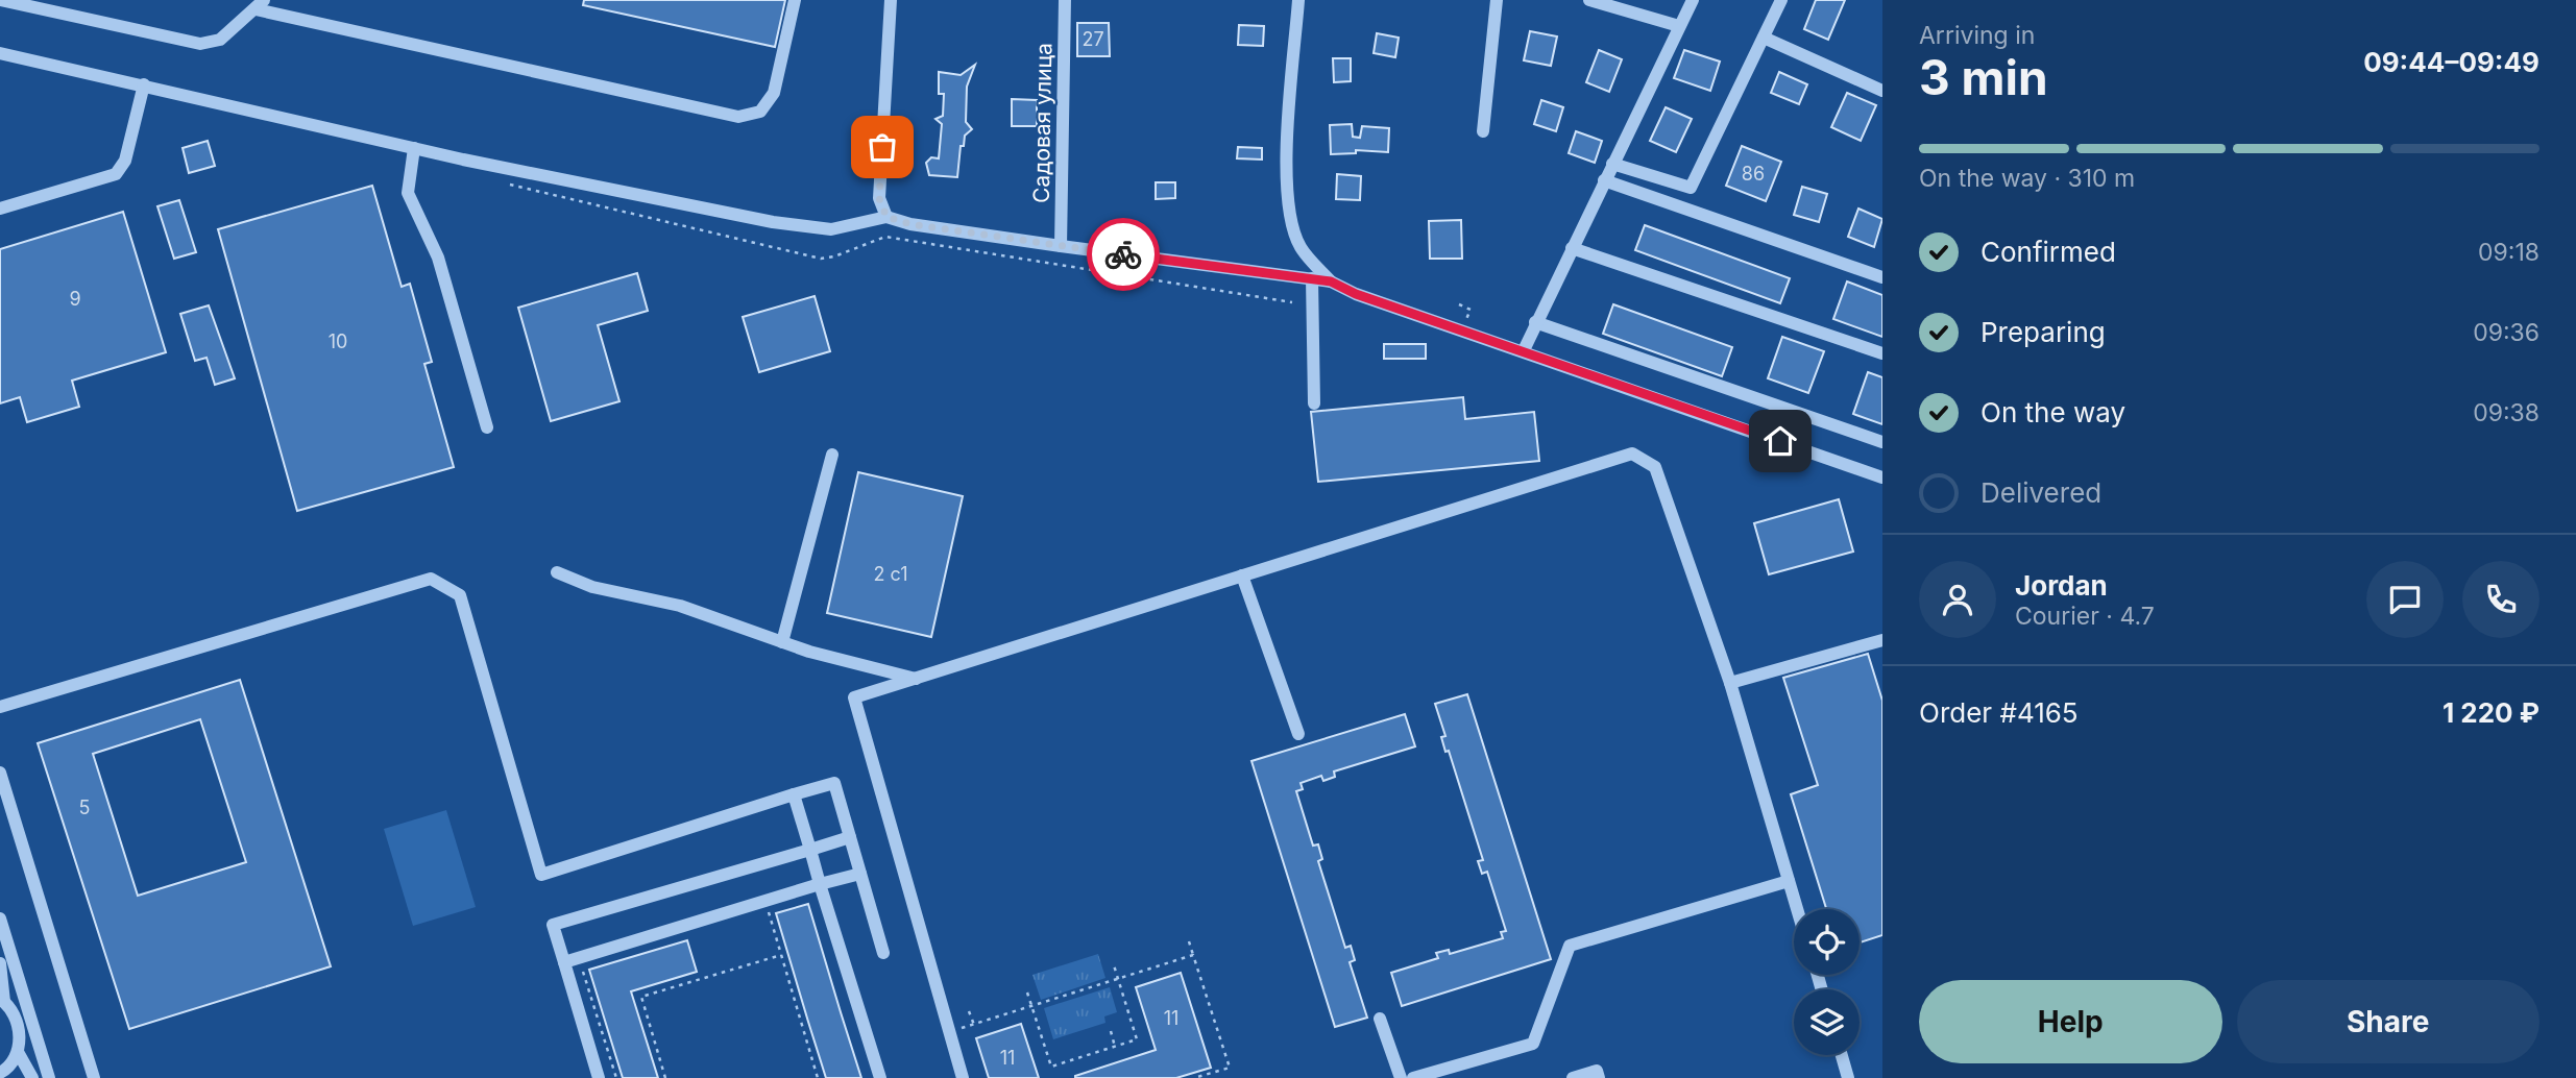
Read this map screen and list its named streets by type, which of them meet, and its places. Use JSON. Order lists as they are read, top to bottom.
{
  "streets": {
    "street": ["Садовая улица"]
  },
  "house_numbers": [
    "27",
    "86",
    "9",
    "10",
    "2 с1",
    "5",
    "11",
    "11"
  ],
  "page": {
    "heading": ["3 min", "Arriving in", "09:44–09:49"],
    "panel": [
      "Jordan",
      "Courier · 4.7",
      "Order #4165",
      "1 220 ₽"
    ],
    "bar": "On the way · 310 m",
    "list": [
      ["Confirmed", "09:18"],
      ["Preparing", "09:36"],
      ["On the way", "09:38"],
      "Delivered"
    ],
    "buttons": ["Help", "Share"]
  }
}
